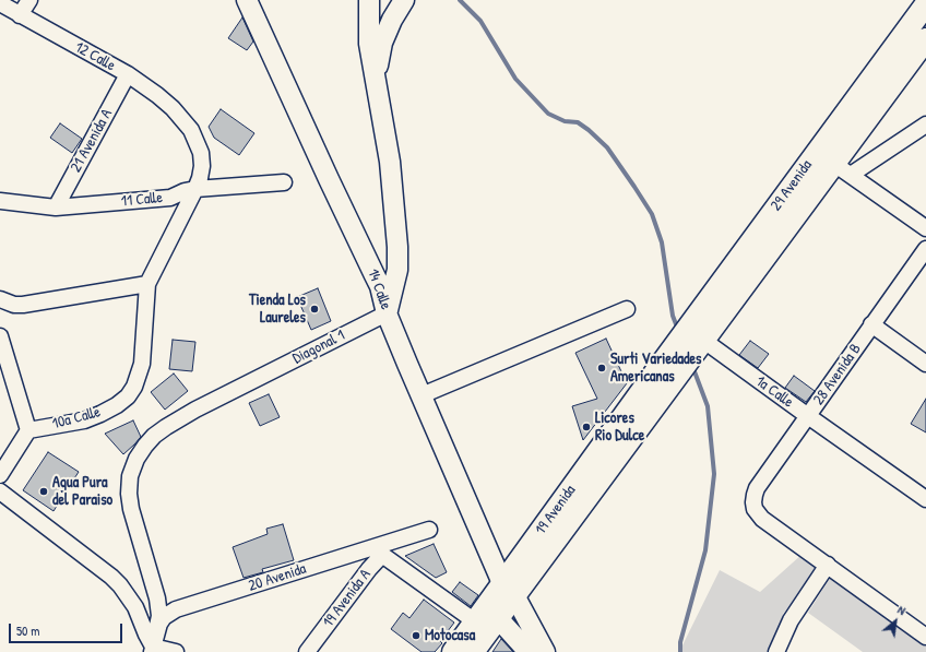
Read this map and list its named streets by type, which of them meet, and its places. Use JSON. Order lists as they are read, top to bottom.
{
  "streets": {
    "main road": ["29 Avenida", "19 Avenida"],
    "street": [
      "12 Calle",
      "21 Avenida A",
      "11 Calle",
      "14 Calle",
      "Diagonal 1",
      "28 Avenida B",
      "1a Calle",
      "10a Calle",
      "20 Avenida",
      "19 Avenida A"
    ]
  },
  "crossings": [
    ["12 Calle", "21 Avenida A"],
    ["12 Calle", "10a Calle"],
    ["21 Avenida A", "11 Calle"],
    ["29 Avenida", "1a Calle"],
    ["29 Avenida", "19 Avenida"],
    ["11 Calle", "10a Calle"],
    ["14 Calle", "Diagonal 1"],
    ["14 Calle", "19 Avenida"],
    ["Diagonal 1", "20 Avenida"],
    ["28 Avenida B", "1a Calle"],
    ["20 Avenida", "19 Avenida A"]
  ],
  "places": [
    "Tienda Los Laureles",
    "Surti Variedades Americanas",
    "Licores Rio Dulce",
    "Agua Pura del Paraiso",
    "Motocasa"
  ],
  "scale_bar": "50 m",
  "north": "top right"
}
